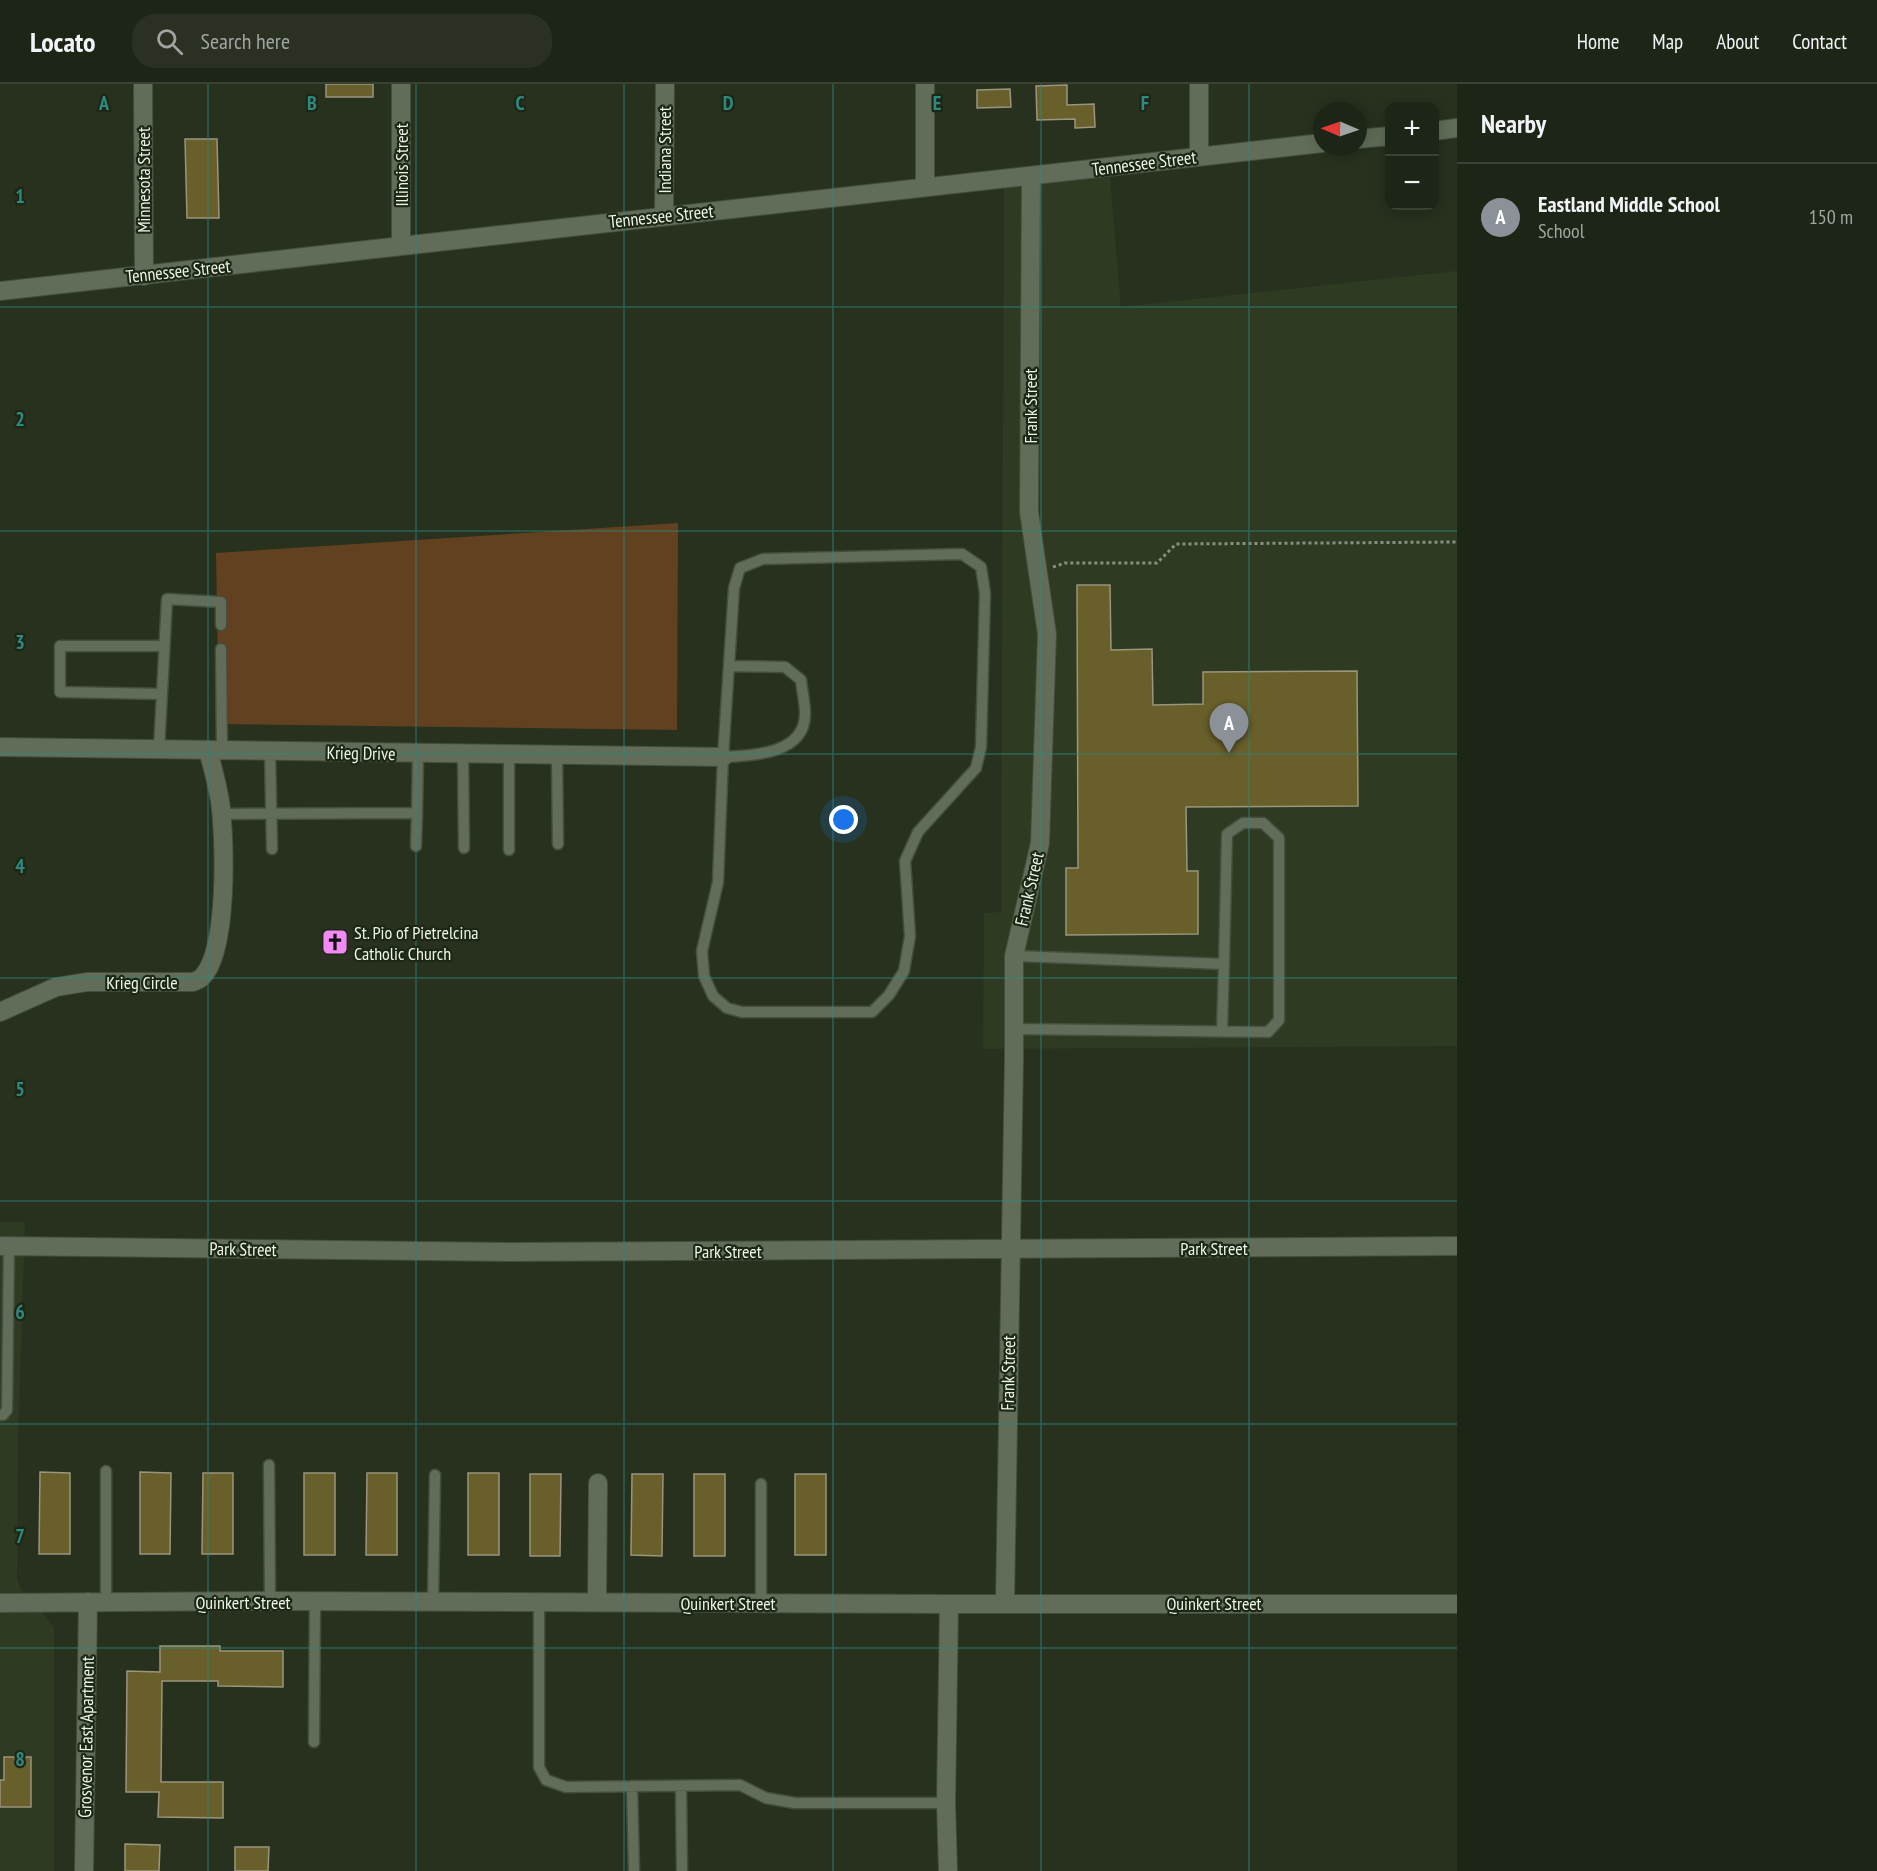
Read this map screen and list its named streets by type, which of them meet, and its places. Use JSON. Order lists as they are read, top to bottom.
{
  "streets": {
    "street": [
      "Indiana Street",
      "Tennessee Street",
      "Illinois Street",
      "Minnesota Street",
      "Frank Street",
      "Krieg Drive",
      "Krieg Circle",
      "Park Street",
      "Quinkert Street",
      "Grosvenor East Apartment"
    ]
  },
  "crossings": [
    ["Indiana Street", "Tennessee Street"],
    ["Tennessee Street", "Illinois Street"],
    ["Tennessee Street", "Minnesota Street"],
    ["Tennessee Street", "Frank Street"],
    ["Frank Street", "Park Street"],
    ["Frank Street", "Quinkert Street"],
    ["Krieg Drive", "Krieg Circle"],
    ["Quinkert Street", "Grosvenor East Apartment"]
  ],
  "places": {
    "church": ["St. Pio of Pietrelcina Catholic Church"]
  },
  "north": "left",
  "page": {
    "header": "Locato",
    "search": "Search here",
    "nav": [
      "Home",
      "Map",
      "About",
      "Contact"
    ],
    "heading": "Nearby",
    "map_buttons": ["+", "−"],
    "list": [
      {
        "mark": "A",
        "name": "Eastland Middle School",
        "note": "School",
        "value": "150 m"
      }
    ],
    "pins": "A"
  },
  "grid": {
    "columns": [
      "A",
      "B",
      "C",
      "D",
      "E",
      "F"
    ],
    "rows": [
      "1",
      "2",
      "3",
      "4",
      "5",
      "6",
      "7",
      "8"
    ]
  }
}
